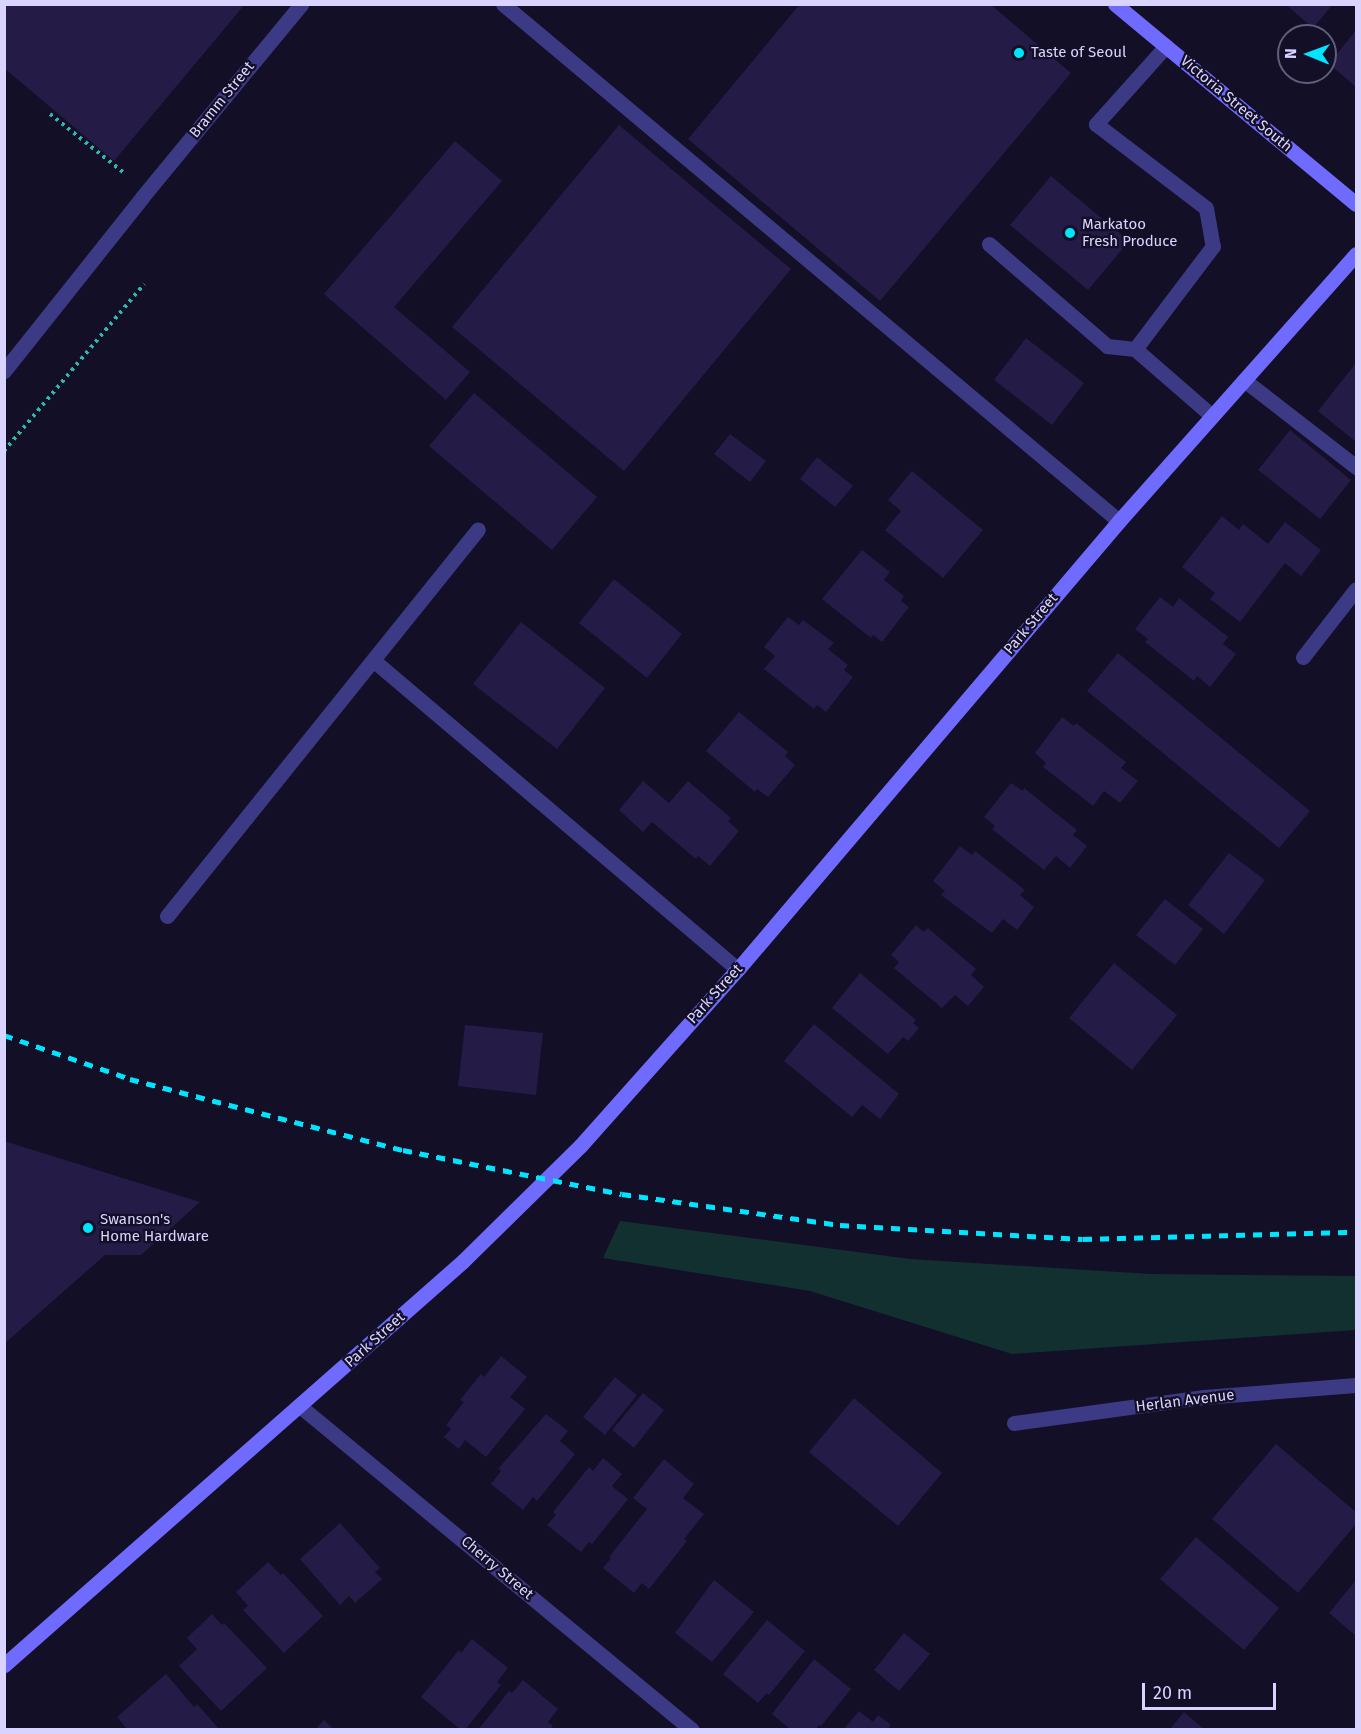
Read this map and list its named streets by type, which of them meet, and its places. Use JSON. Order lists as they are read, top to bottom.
{
  "streets": {
    "street": [
      "Bramm Street",
      "Victoria Street South",
      "Park Street",
      "Herlan Avenue",
      "Cherry Street"
    ]
  },
  "crossings": [
    ["Park Street", "Cherry Street"]
  ],
  "places": ["Taste of Seoul", "Markatoo Fresh Produce", "Swanson's Home Hardware"],
  "scale_bar": "20 m",
  "north": "left"
}
